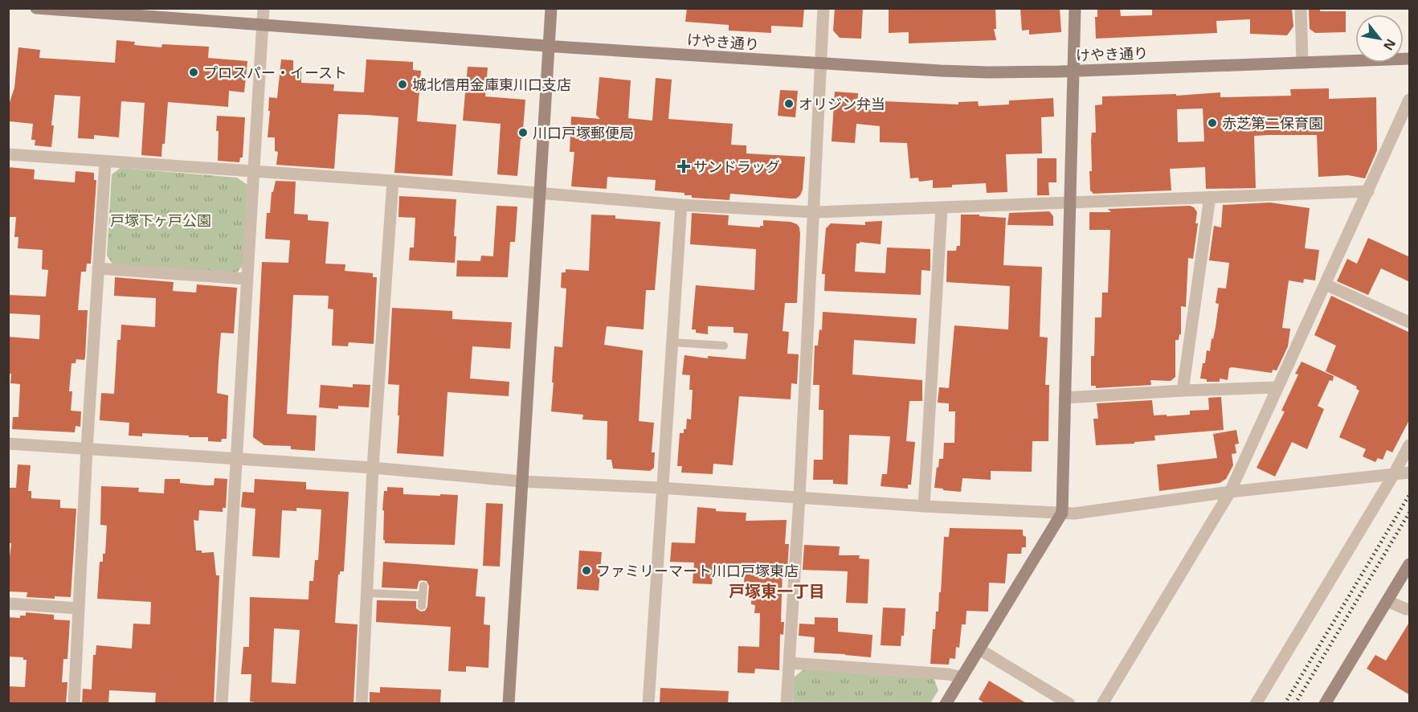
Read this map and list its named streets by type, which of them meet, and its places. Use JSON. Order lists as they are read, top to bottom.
{
  "streets": {
    "street": ["けやき通り"]
  },
  "districts": ["戸塚東一丁目"],
  "parks": ["戸塚下ヶ戸公園"],
  "places": {
    "other": [
      "プロスパー・イースト",
      "城北信用金庫東川口支店",
      "オリジン弁当",
      "赤芝第二保育園",
      "川口戸塚郵便局",
      "ファミリーマート川口戸塚東店"
    ],
    "health": ["サンドラッグ"]
  },
  "north": "bottom right"
}
